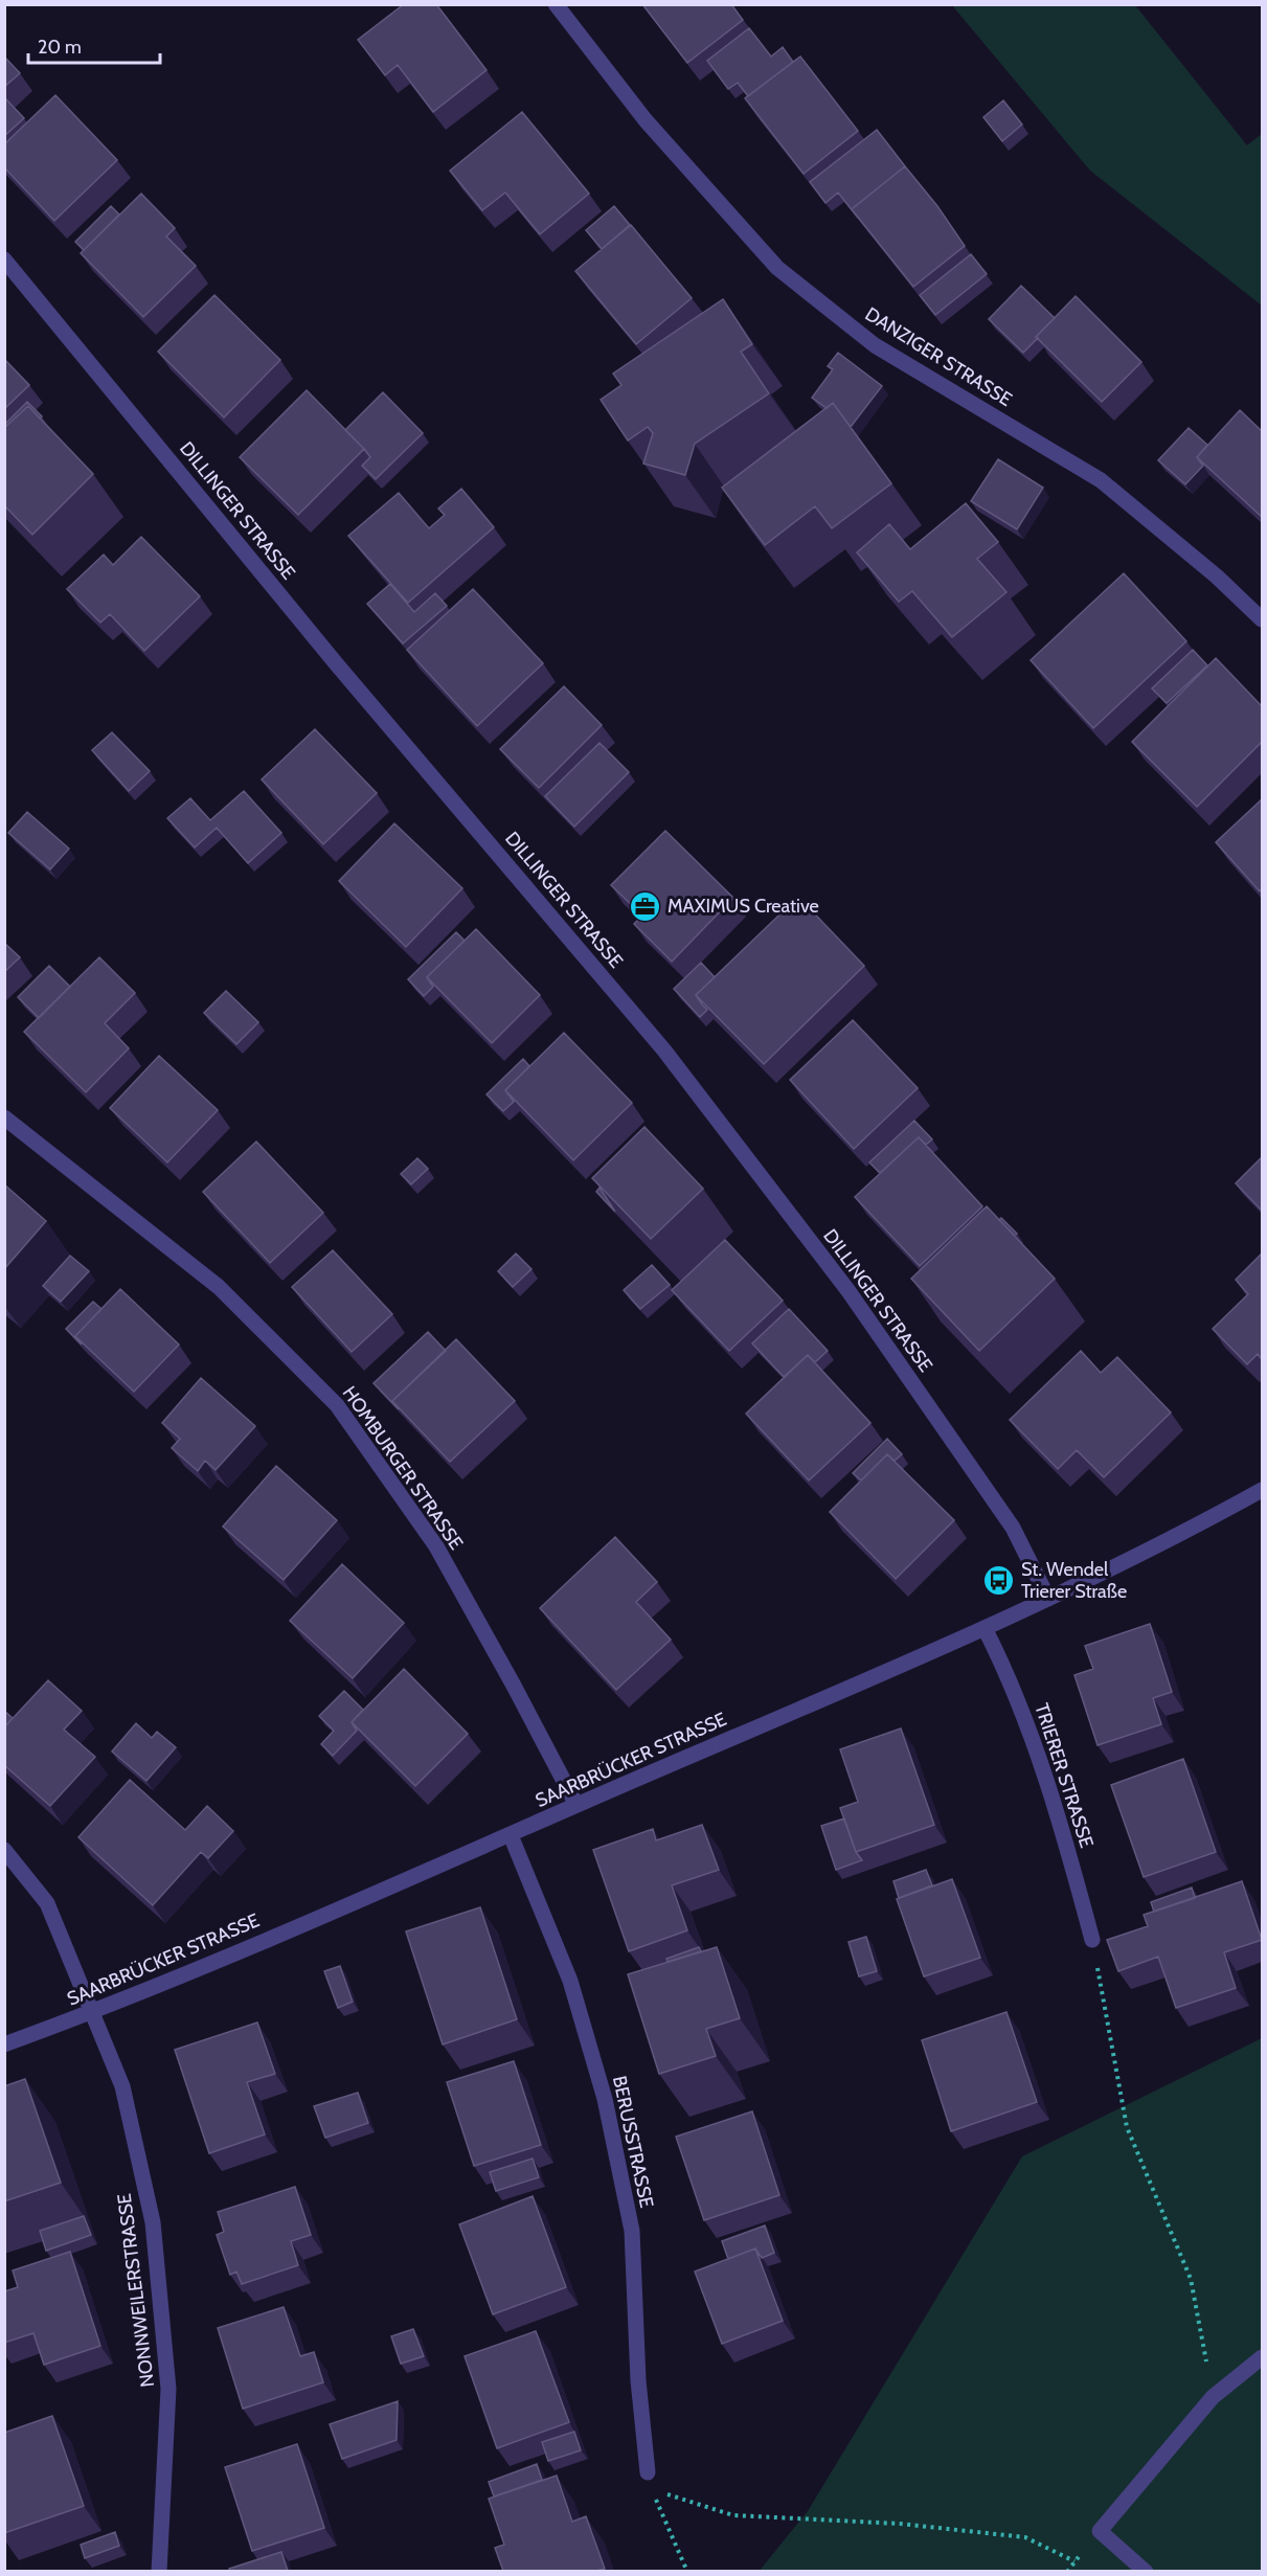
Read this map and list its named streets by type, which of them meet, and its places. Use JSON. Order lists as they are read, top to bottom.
{
  "streets": {
    "street": [
      "DANZIGER STRASSE",
      "DILLINGER STRASSE",
      "HOMBURGER STRASSE",
      "SAARBRÜCKER STRASSE",
      "TRIERER STRASSE",
      "BERUSSTRASSE",
      "NONNWEILERSTRASSE"
    ]
  },
  "crossings": [
    ["DILLINGER STRASSE", "SAARBRÜCKER STRASSE"],
    ["HOMBURGER STRASSE", "SAARBRÜCKER STRASSE"],
    ["SAARBRÜCKER STRASSE", "TRIERER STRASSE"],
    ["SAARBRÜCKER STRASSE", "BERUSSTRASSE"],
    ["SAARBRÜCKER STRASSE", "NONNWEILERSTRASSE"]
  ],
  "places": {
    "office": ["MAXIMUS Creative"],
    "bus stop": ["St. Wendel Trierer Straße"]
  },
  "scale_bar": "20 m"
}
